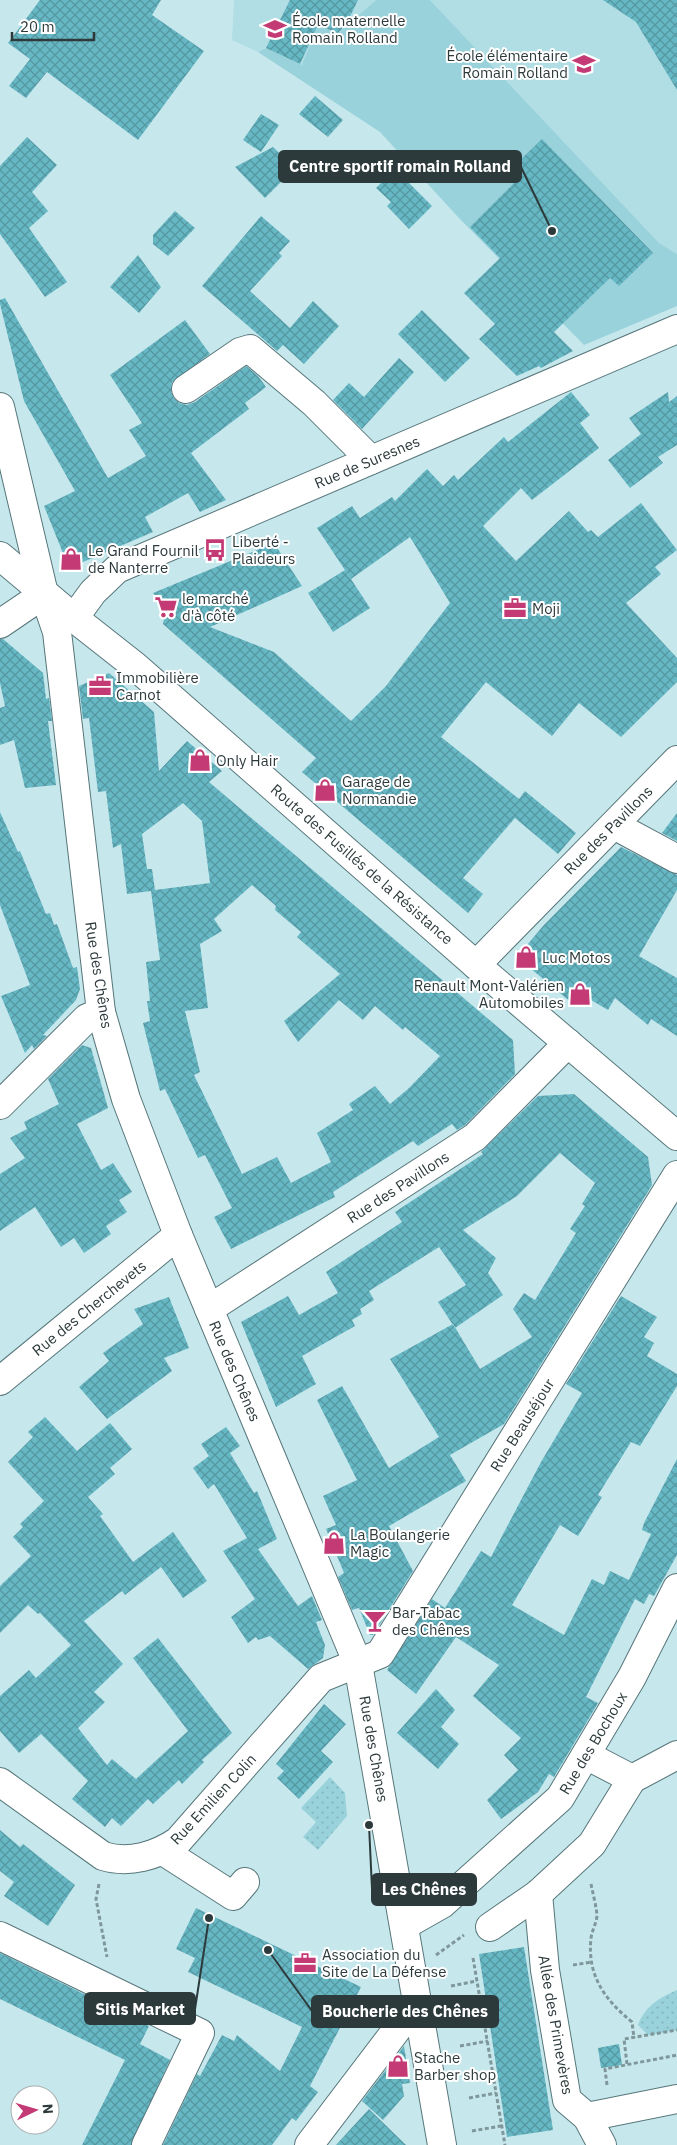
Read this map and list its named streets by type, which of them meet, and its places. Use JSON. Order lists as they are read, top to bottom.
{
  "streets": {
    "street": [
      "Rue de Suresnes",
      "Rue des Pavillons",
      "Route des Fusillés de la Résistance",
      "Rue des Chênes",
      "Rue des Cherchevets",
      "Rue Beauséjour",
      "Rue des Bochoux",
      "Rue Emilien Colin",
      "Allée des Primevères"
    ]
  },
  "crossings": [
    ["Rue de Suresnes", "Route des Fusillés de la Résistance"],
    ["Rue des Pavillons", "Route des Fusillés de la Résistance"],
    ["Rue des Pavillons", "Rue des Chênes"],
    ["Route des Fusillés de la Résistance", "Rue des Chênes"],
    ["Rue des Chênes", "Rue des Cherchevets"],
    ["Rue des Chênes", "Rue Beauséjour"],
    ["Rue des Chênes", "Rue des Bochoux"],
    ["Rue des Chênes", "Rue Emilien Colin"],
    ["Rue Beauséjour", "Rue Emilien Colin"]
  ],
  "places": {
    "school or university": ["École maternelle Romain Rolland", "École élémentaire Romain Rolland"],
    "other": [
      "Centre sportif romain Rolland",
      "Les Chênes",
      "Sitis Market",
      "Boucherie des Chênes"
    ],
    "bus stop": ["Liberté - Plaideurs"],
    "shop": [
      "Le Grand Fournil de Nanterre",
      "Only Hair",
      "Garage de Normandie",
      "Luc Motos",
      "Renault Mont-Valérien Automobiles",
      "La Boulangerie Magic",
      "Stache Barber shop"
    ],
    "supermarket": ["le marché d'à côté"],
    "office": ["Moji", "Immobilière Carnot", "Association du Site de La Défense"],
    "bar": ["Bar-Tabac des Chênes"]
  },
  "scale_bar": "20 m",
  "north": "right"
}
